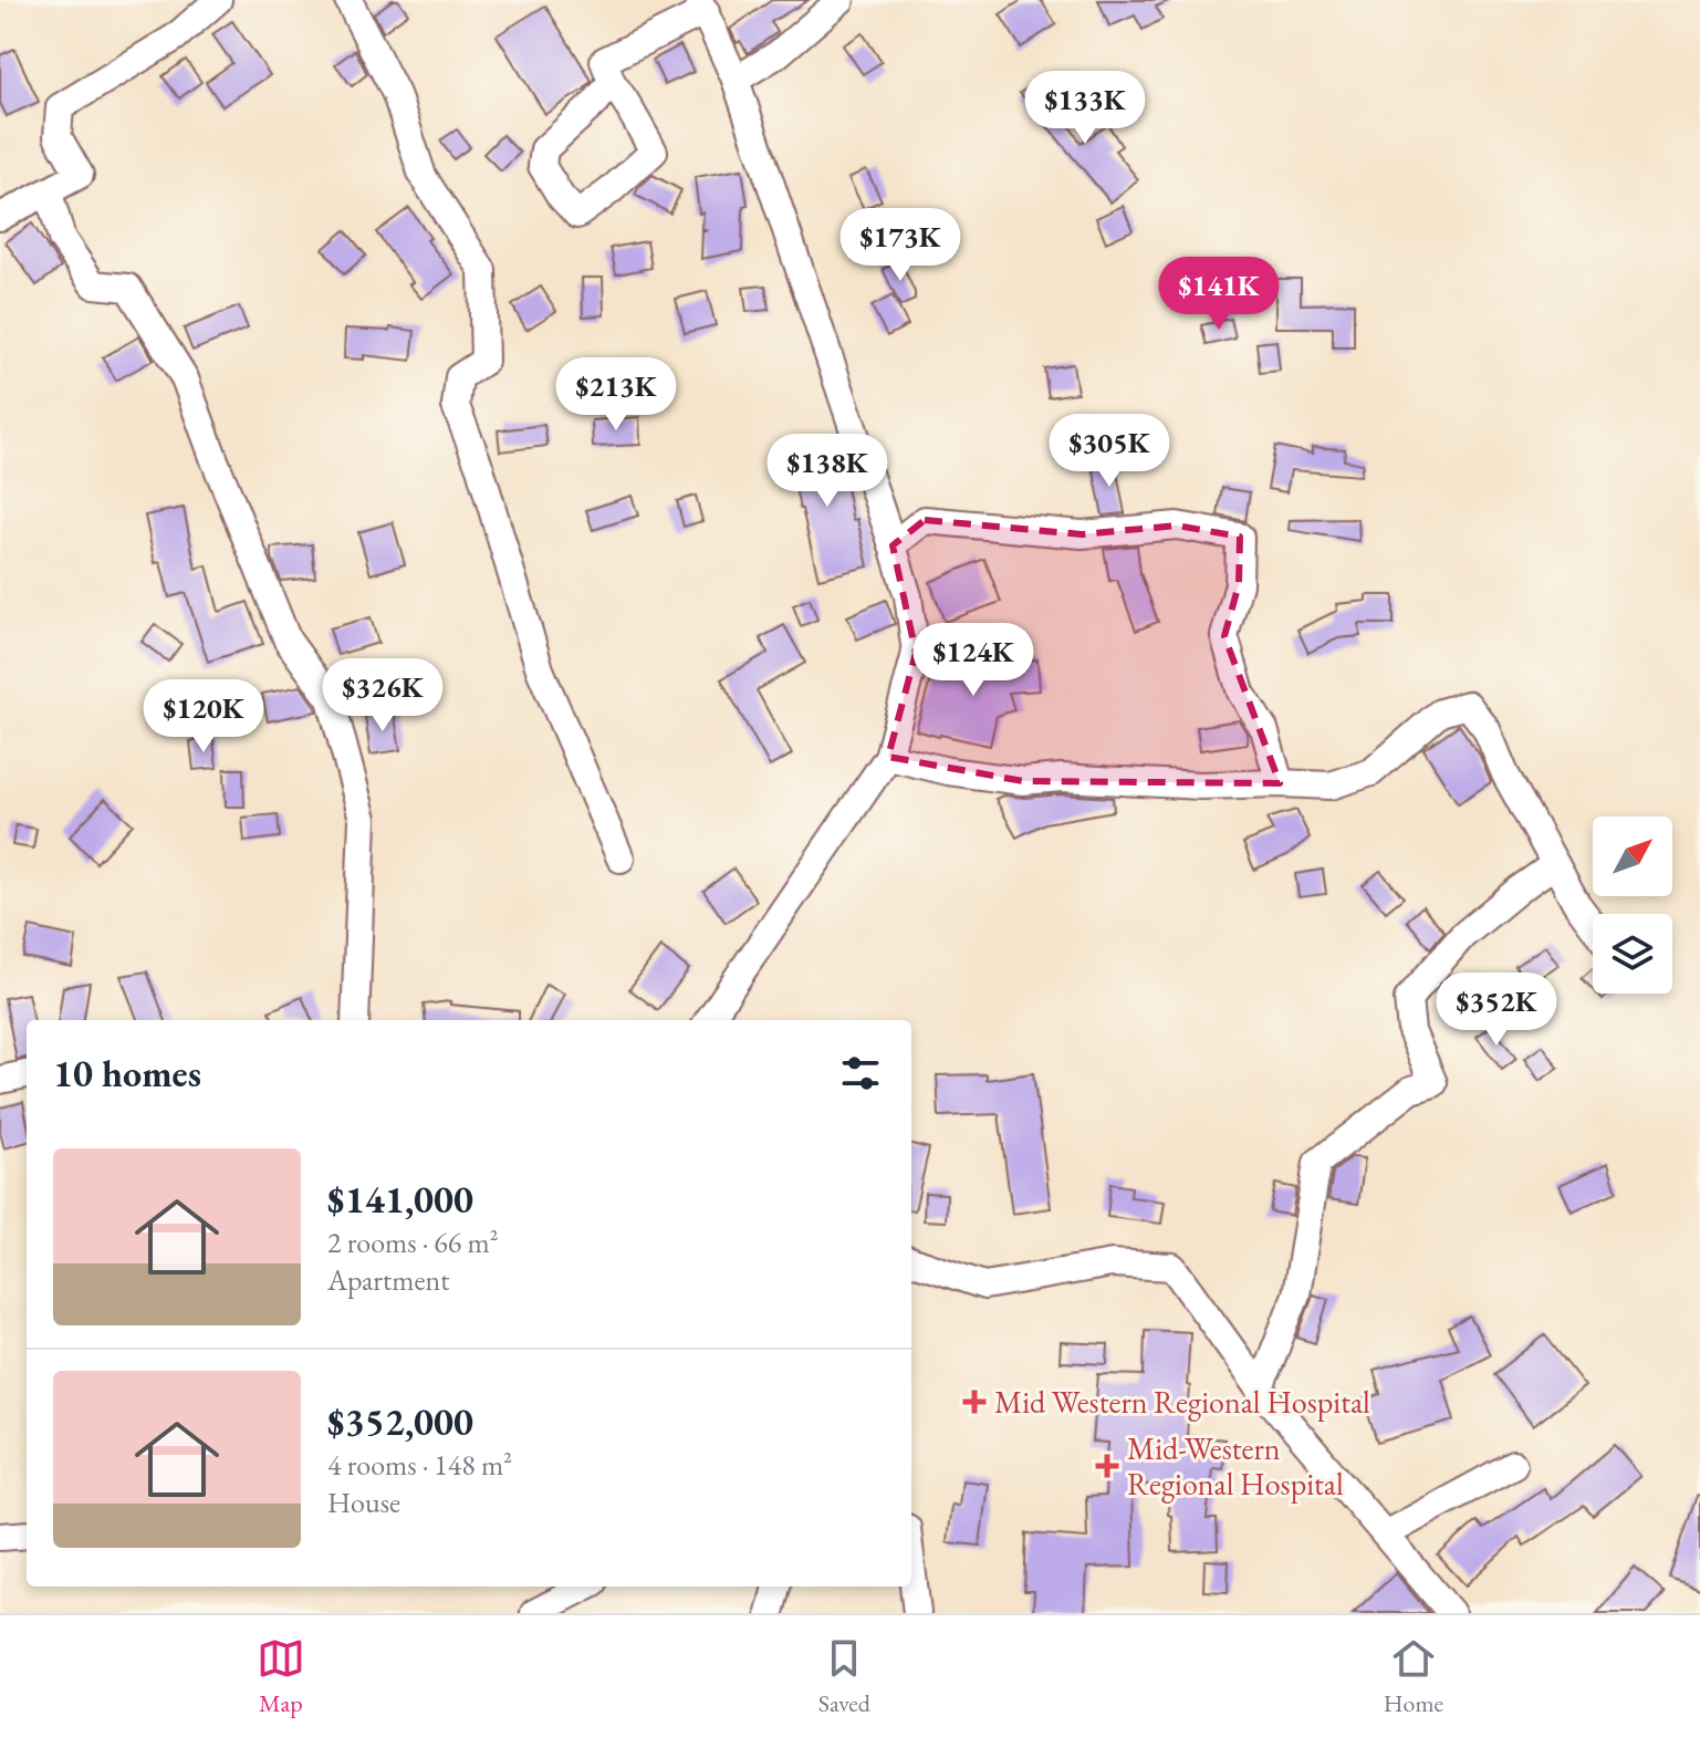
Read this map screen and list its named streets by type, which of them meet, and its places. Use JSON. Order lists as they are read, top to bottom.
{
  "places": {
    "health": ["Mid Western Regional Hospital", "Mid-Western Regional Hospital"]
  },
  "north": "top right",
  "page": {
    "price": [
      "$133K",
      "$173K",
      "$141K",
      "$213K",
      "$305K",
      "$138K",
      "$124K",
      "$326K",
      "$120K",
      "$352K"
    ],
    "heading": "10 homes",
    "list": [
      {
        "name": "$141,000",
        "note": "2 rooms · 66 m² · Apartment"
      },
      {
        "name": "$352,000",
        "note": "4 rooms · 148 m² · House"
      }
    ],
    "tabs": ["Map", "Saved", "Home"]
  }
}
